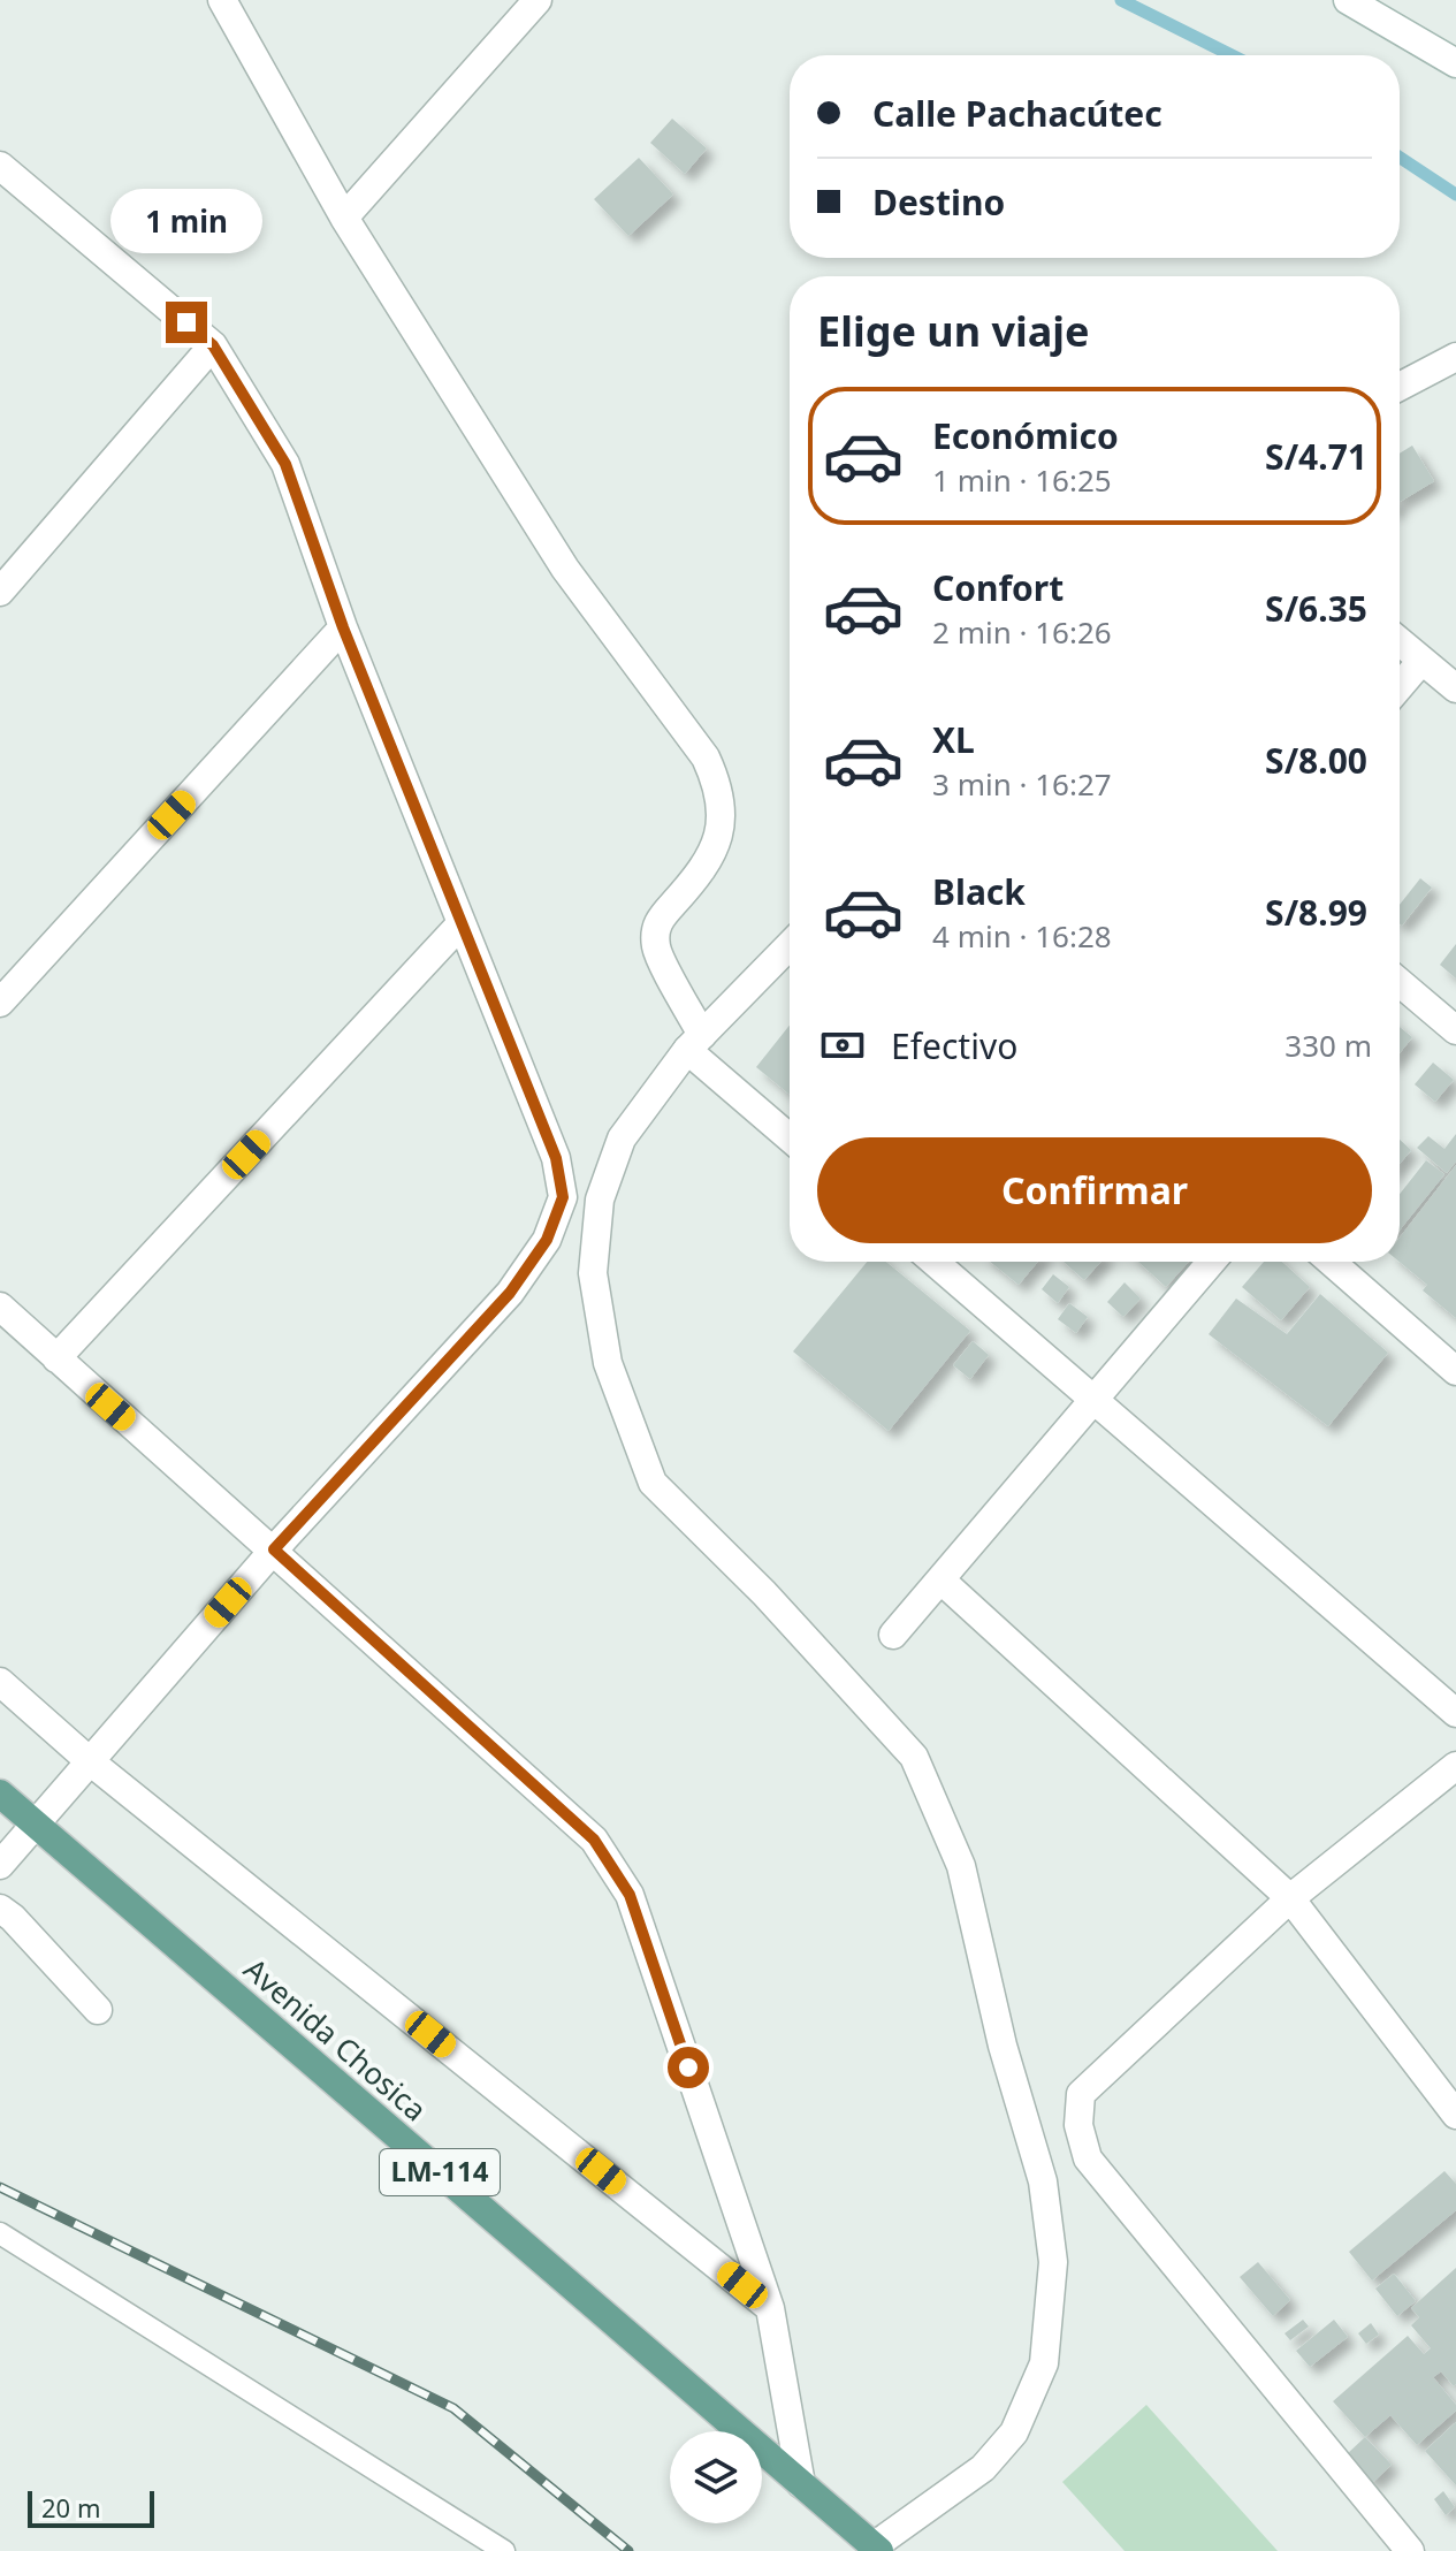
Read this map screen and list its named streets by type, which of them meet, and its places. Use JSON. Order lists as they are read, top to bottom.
{
  "streets": {
    "main road": ["Avenida Chosica", "LM-114"]
  },
  "scale_bar": "20 m",
  "page": {
    "banner": ["Calle Pachacútec", "Destino"],
    "bubble": "1 min",
    "heading": "Elige un viaje",
    "list": [
      {
        "name": "Económico",
        "note": "1 min · 16:25",
        "value": "S/4.71"
      },
      {
        "name": "Confort",
        "note": "2 min · 16:26",
        "value": "S/6.35"
      },
      {
        "name": "XL",
        "note": "3 min · 16:27",
        "value": "S/8.00"
      },
      {
        "name": "Black",
        "note": "4 min · 16:28",
        "value": "S/8.99"
      }
    ],
    "pay": ["Efectivo", "330 m"],
    "buttons": "Confirmar",
    "scale": "20 m"
  }
}
